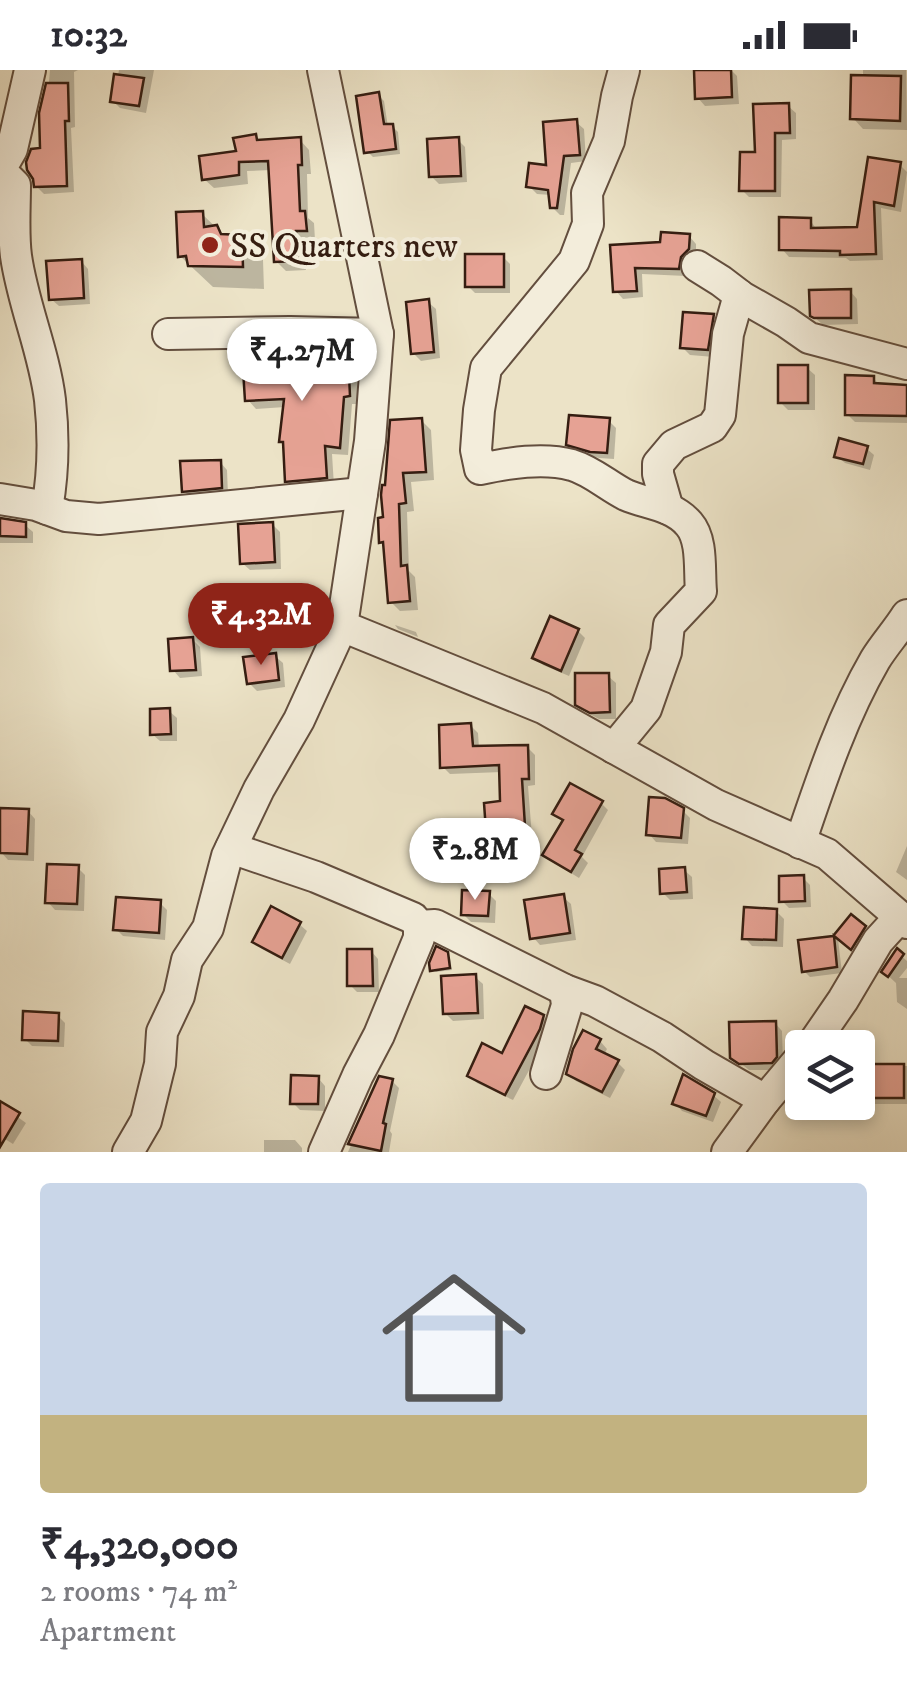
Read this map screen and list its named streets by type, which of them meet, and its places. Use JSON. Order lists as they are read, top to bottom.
{
  "places": ["SS Quarters new"],
  "page": {
    "status": "10:32",
    "price": ["₹4.27M", "₹4.32M", "₹2.8M"],
    "list": [
      {
        "name": "₹4,320,000",
        "note": "2 rooms · 74 m² · Apartment"
      }
    ]
  }
}
